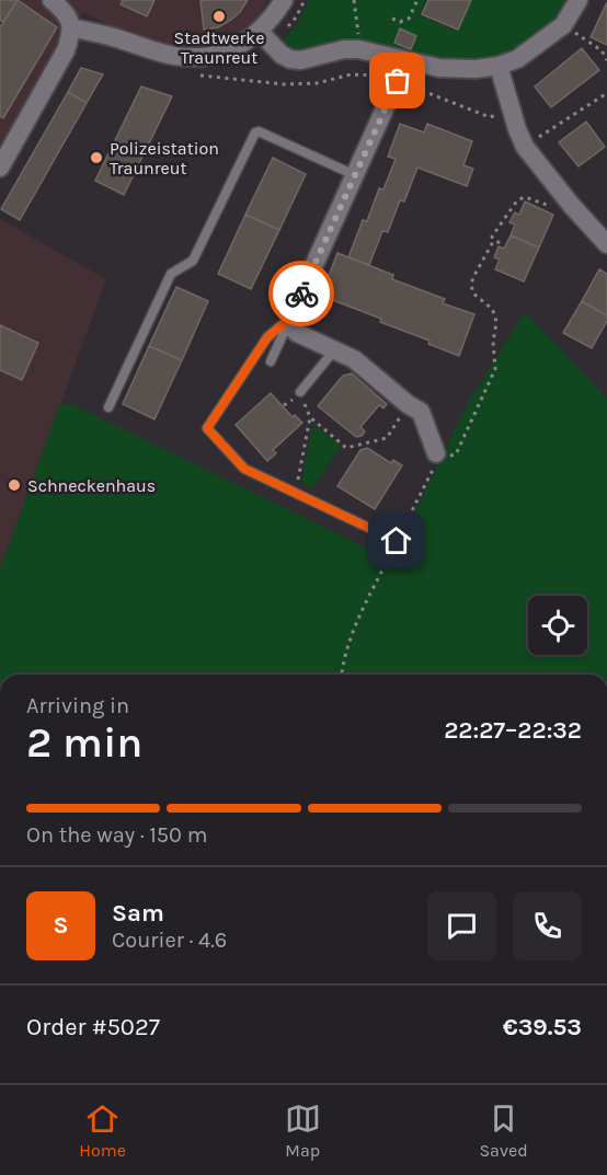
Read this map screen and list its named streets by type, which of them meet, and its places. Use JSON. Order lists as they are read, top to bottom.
{
  "places": ["Stadtwerke Traunreut", "Polizeistation Traunreut", "Schneckenhaus"],
  "page": {
    "heading": ["2 min", "Arriving in", "22:27–22:32"],
    "panel": [
      "Sam",
      "Courier · 4.6",
      "Order #5027",
      "€39.53"
    ],
    "bar": "On the way · 150 m",
    "round": "S",
    "tabs": ["Home", "Map", "Saved"]
  }
}
